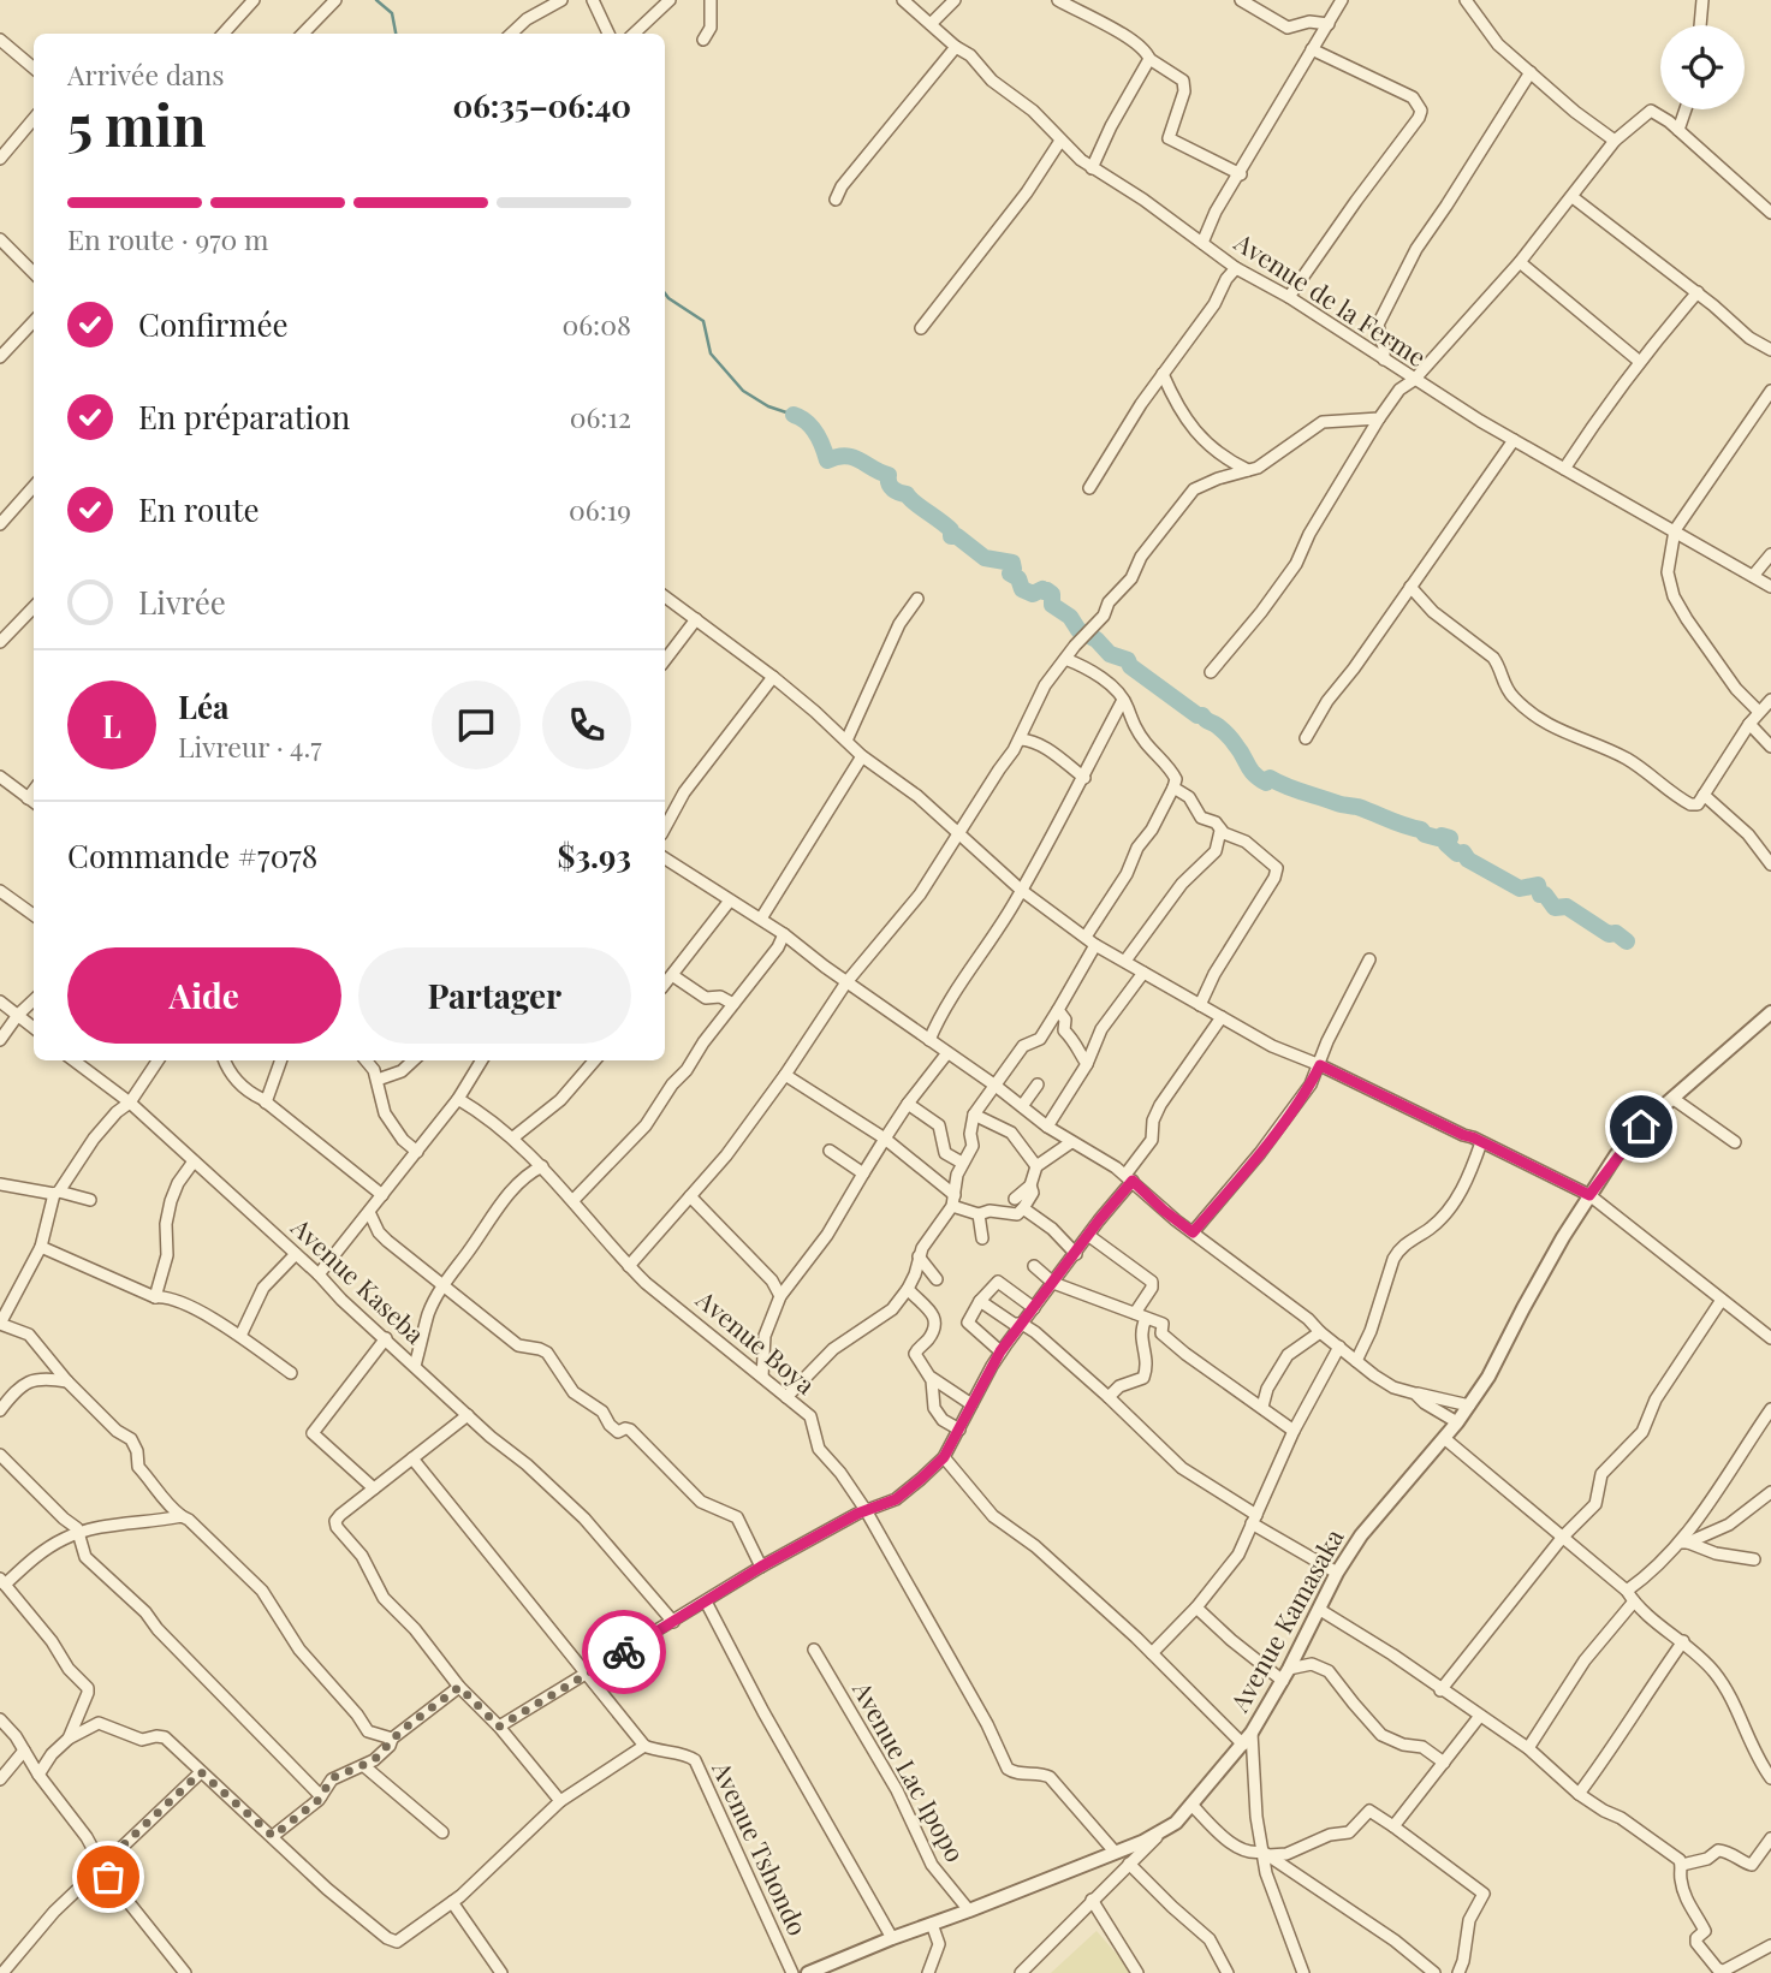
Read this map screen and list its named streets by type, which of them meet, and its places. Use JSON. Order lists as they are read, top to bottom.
{
  "streets": {
    "street": [
      "Avenue de la Ferme",
      "Avenue Kaseba",
      "Avenue Boya",
      "Avenue Kamasaka",
      "Avenue Lac Ipopo",
      "Avenue Tshondo"
    ]
  },
  "crossings": [
    ["Avenue Boya", "Avenue Kamasaka"],
    ["Avenue Kamasaka", "Avenue Lac Ipopo"]
  ],
  "page": {
    "heading": ["5 min", "Arrivée dans", "06:35–06:40"],
    "panel": [
      "Léa",
      "Livreur · 4.7",
      "Commande #7078",
      "$3.93"
    ],
    "bar": "En route · 970 m",
    "list": [
      ["Confirmée", "06:08"],
      ["En préparation", "06:12"],
      ["En route", "06:19"],
      "Livrée"
    ],
    "round": "L",
    "buttons": ["Aide", "Partager"]
  }
}
